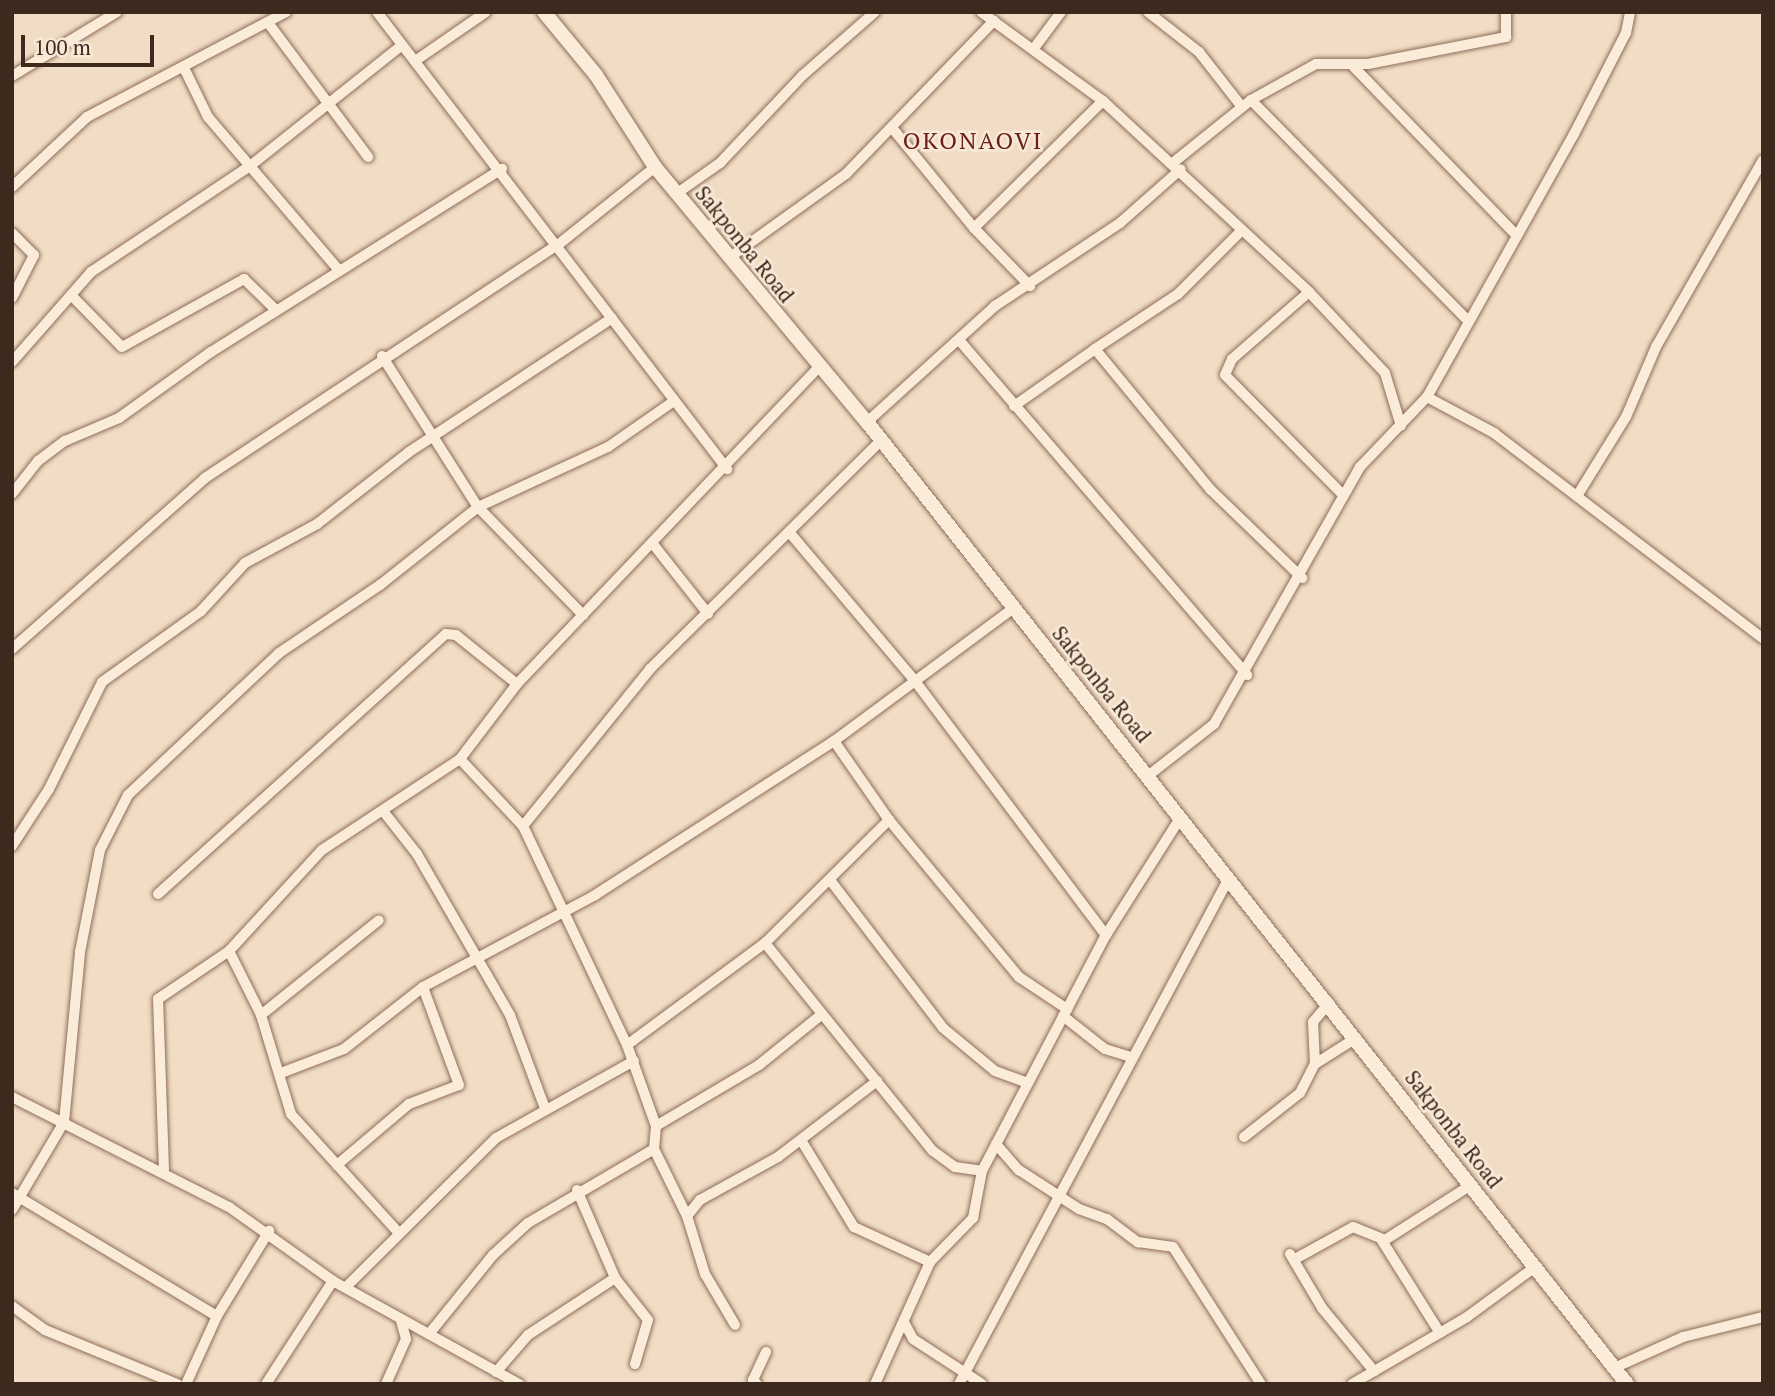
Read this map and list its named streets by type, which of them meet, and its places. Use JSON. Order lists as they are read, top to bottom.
{
  "streets": {
    "main road": ["Sakponba Road"]
  },
  "districts": ["OKONAOVI"],
  "scale_bar": "100 m"
}
